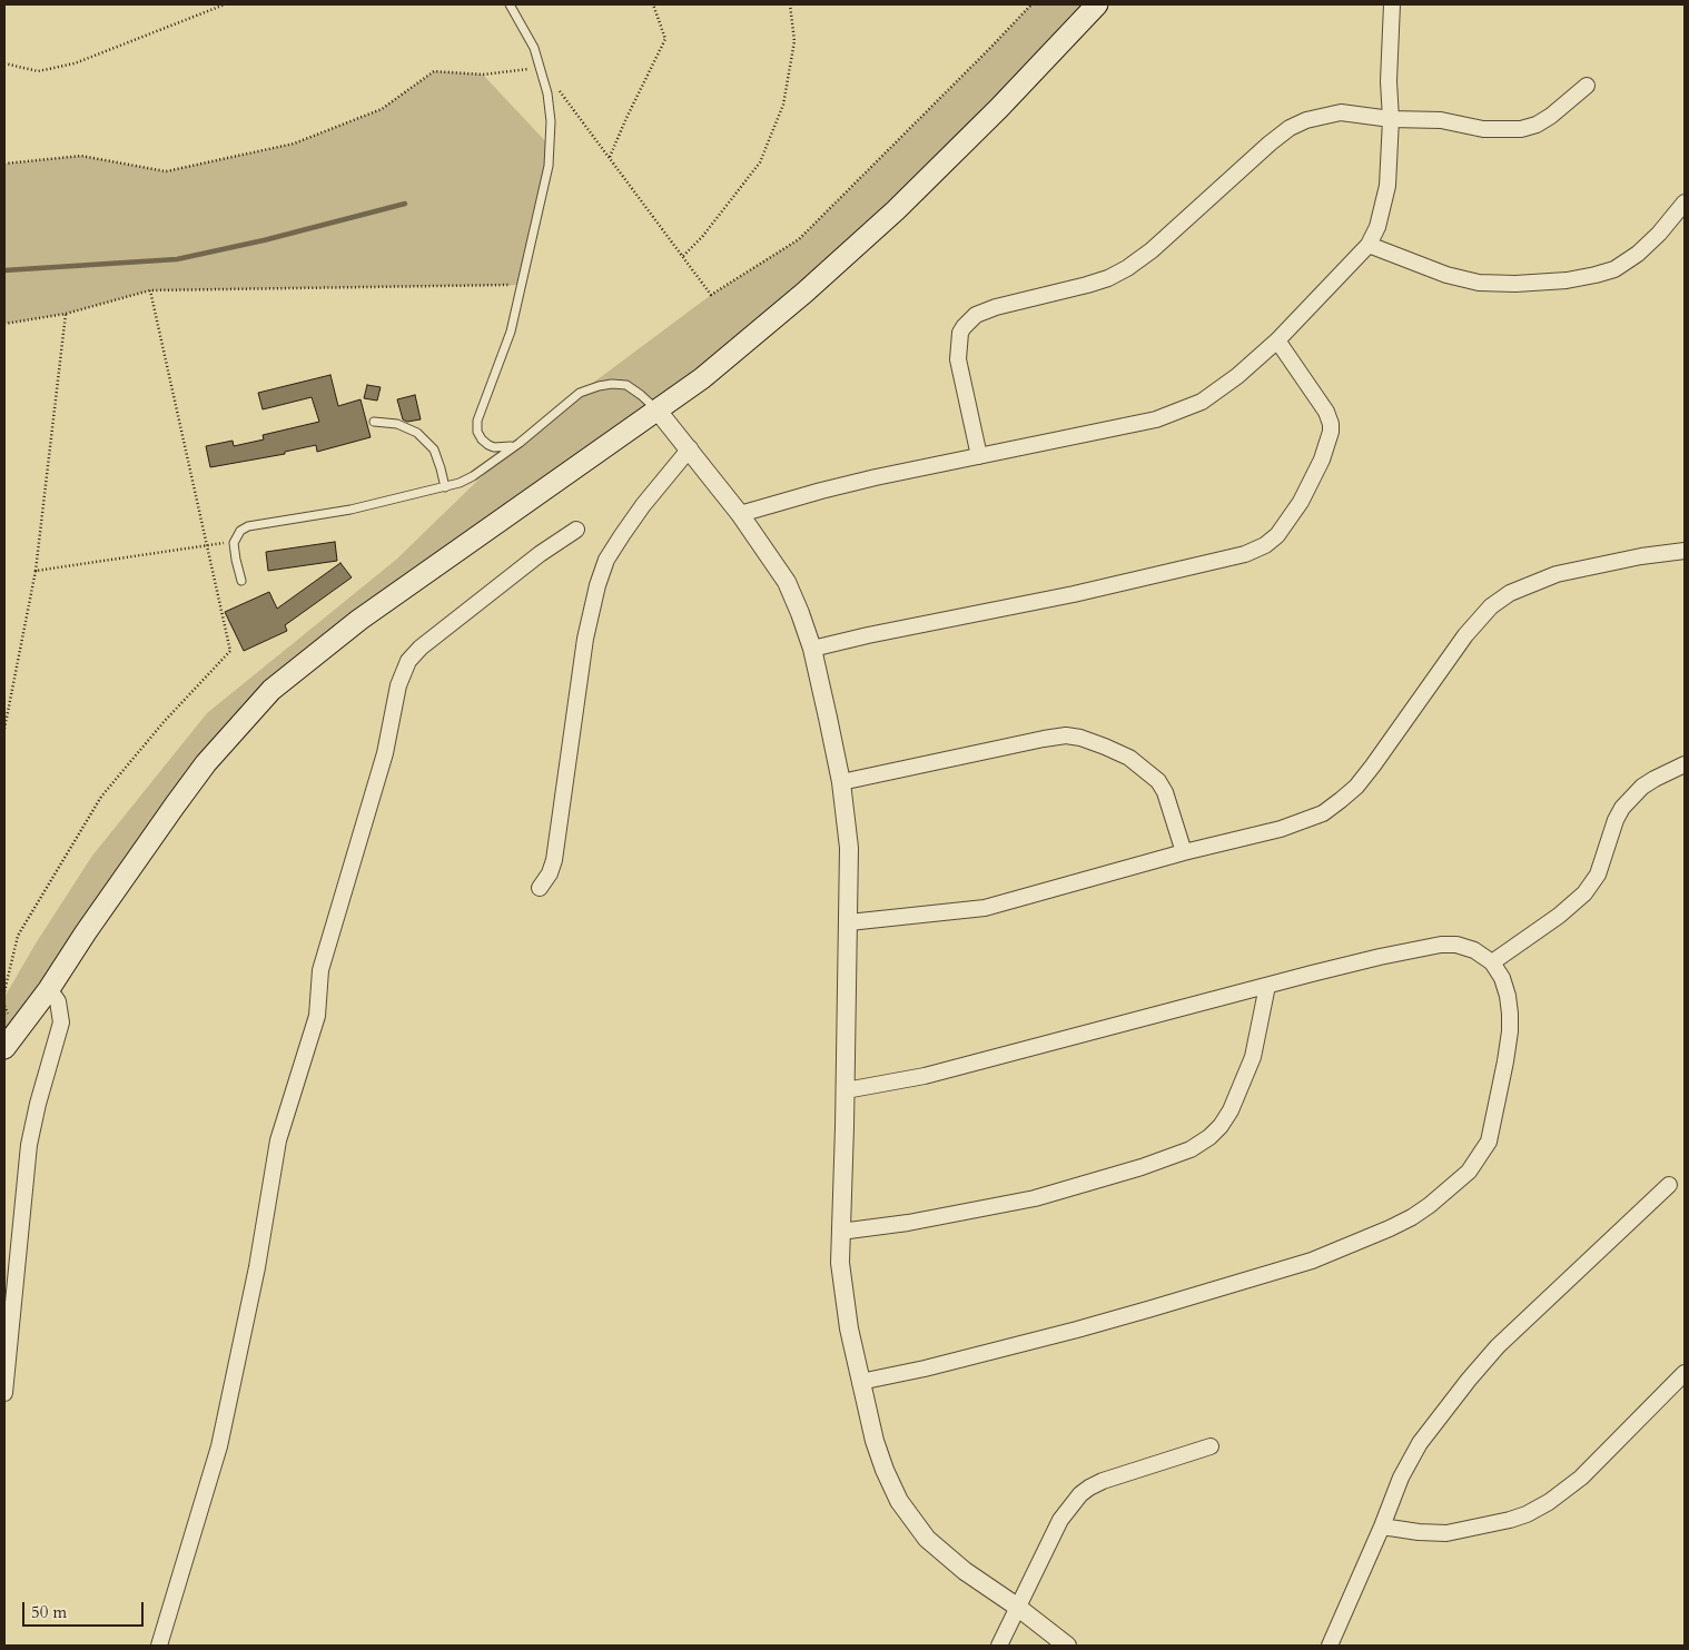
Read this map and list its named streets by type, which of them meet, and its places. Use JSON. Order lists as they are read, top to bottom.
{
  "scale_bar": "50 m"
}
